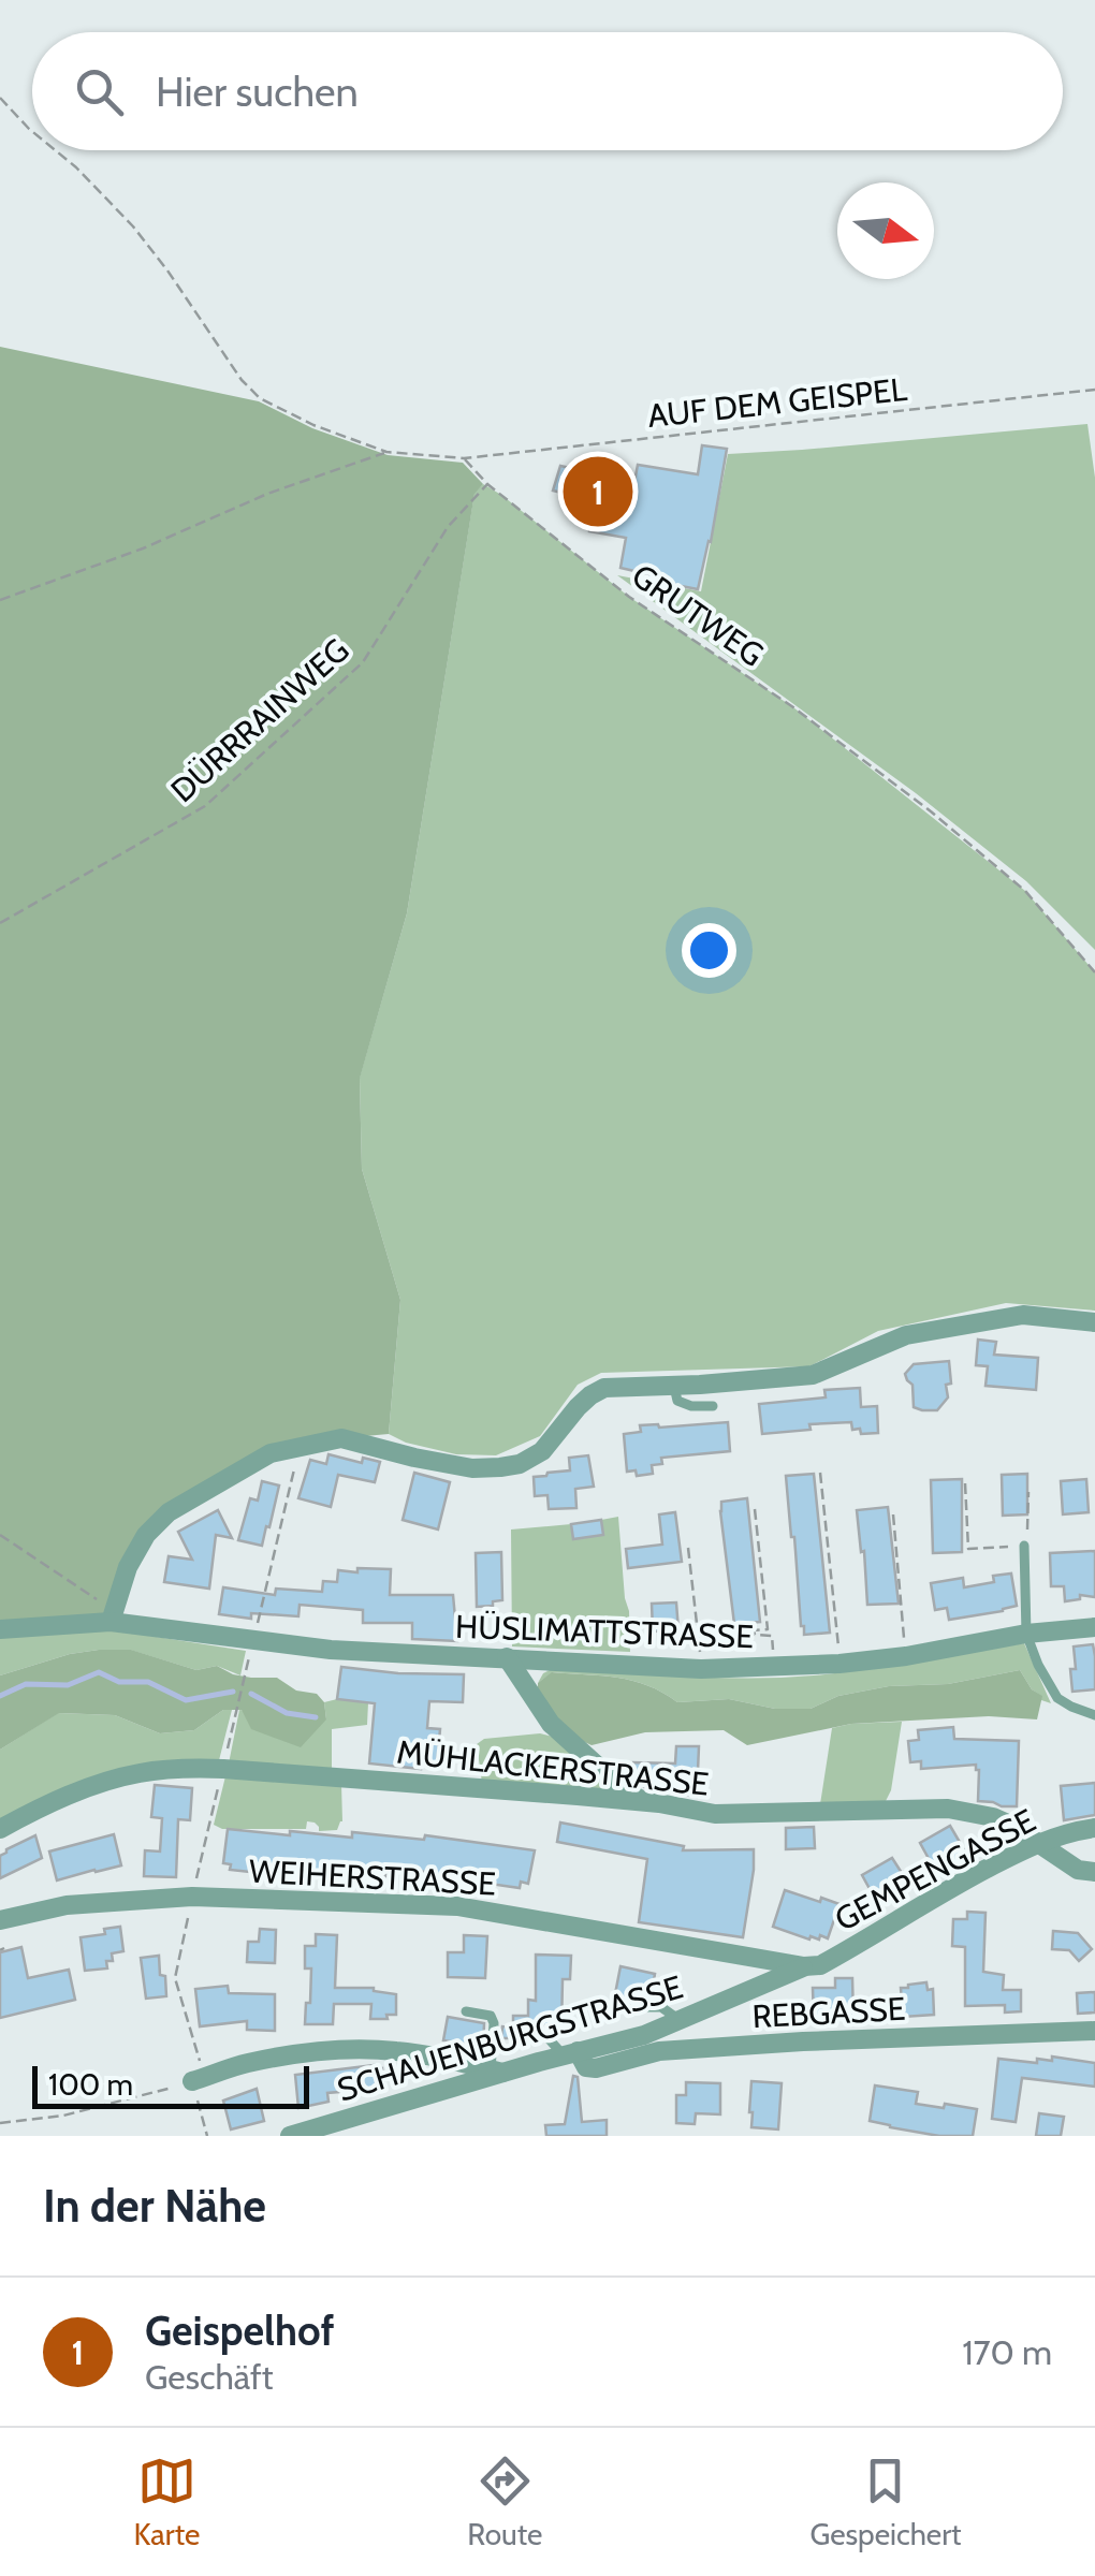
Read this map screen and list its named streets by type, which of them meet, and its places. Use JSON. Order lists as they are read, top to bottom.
{
  "streets": {
    "street": [
      "HÜSLIMATTSTRASSE",
      "MÜHLACKERSTRASSE",
      "GEMPENGASSE",
      "WEIHERSTRASSE",
      "REBGASSE",
      "SCHAUENBURGSTRASSE"
    ],
    "path": ["AUF DEM GEISPEL", "GRUTWEG", "DÜRRRAINWEG"]
  },
  "crossings": [
    ["AUF DEM GEISPEL", "GRUTWEG"],
    ["GRUTWEG", "DÜRRRAINWEG"],
    ["MÜHLACKERSTRASSE", "GEMPENGASSE"],
    ["GEMPENGASSE", "WEIHERSTRASSE"],
    ["GEMPENGASSE", "SCHAUENBURGSTRASSE"],
    ["WEIHERSTRASSE", "SCHAUENBURGSTRASSE"],
    ["REBGASSE", "SCHAUENBURGSTRASSE"]
  ],
  "scale_bar": "100 m",
  "north": "right",
  "page": {
    "search": "Hier suchen",
    "pins": "1",
    "scale": "100 m",
    "heading": "In der Nähe",
    "list": [
      {
        "mark": "1",
        "name": "Geispelhof",
        "note": "Geschäft",
        "value": "170 m"
      }
    ],
    "nav": ["Karte", "Route", "Gespeichert"]
  }
}
